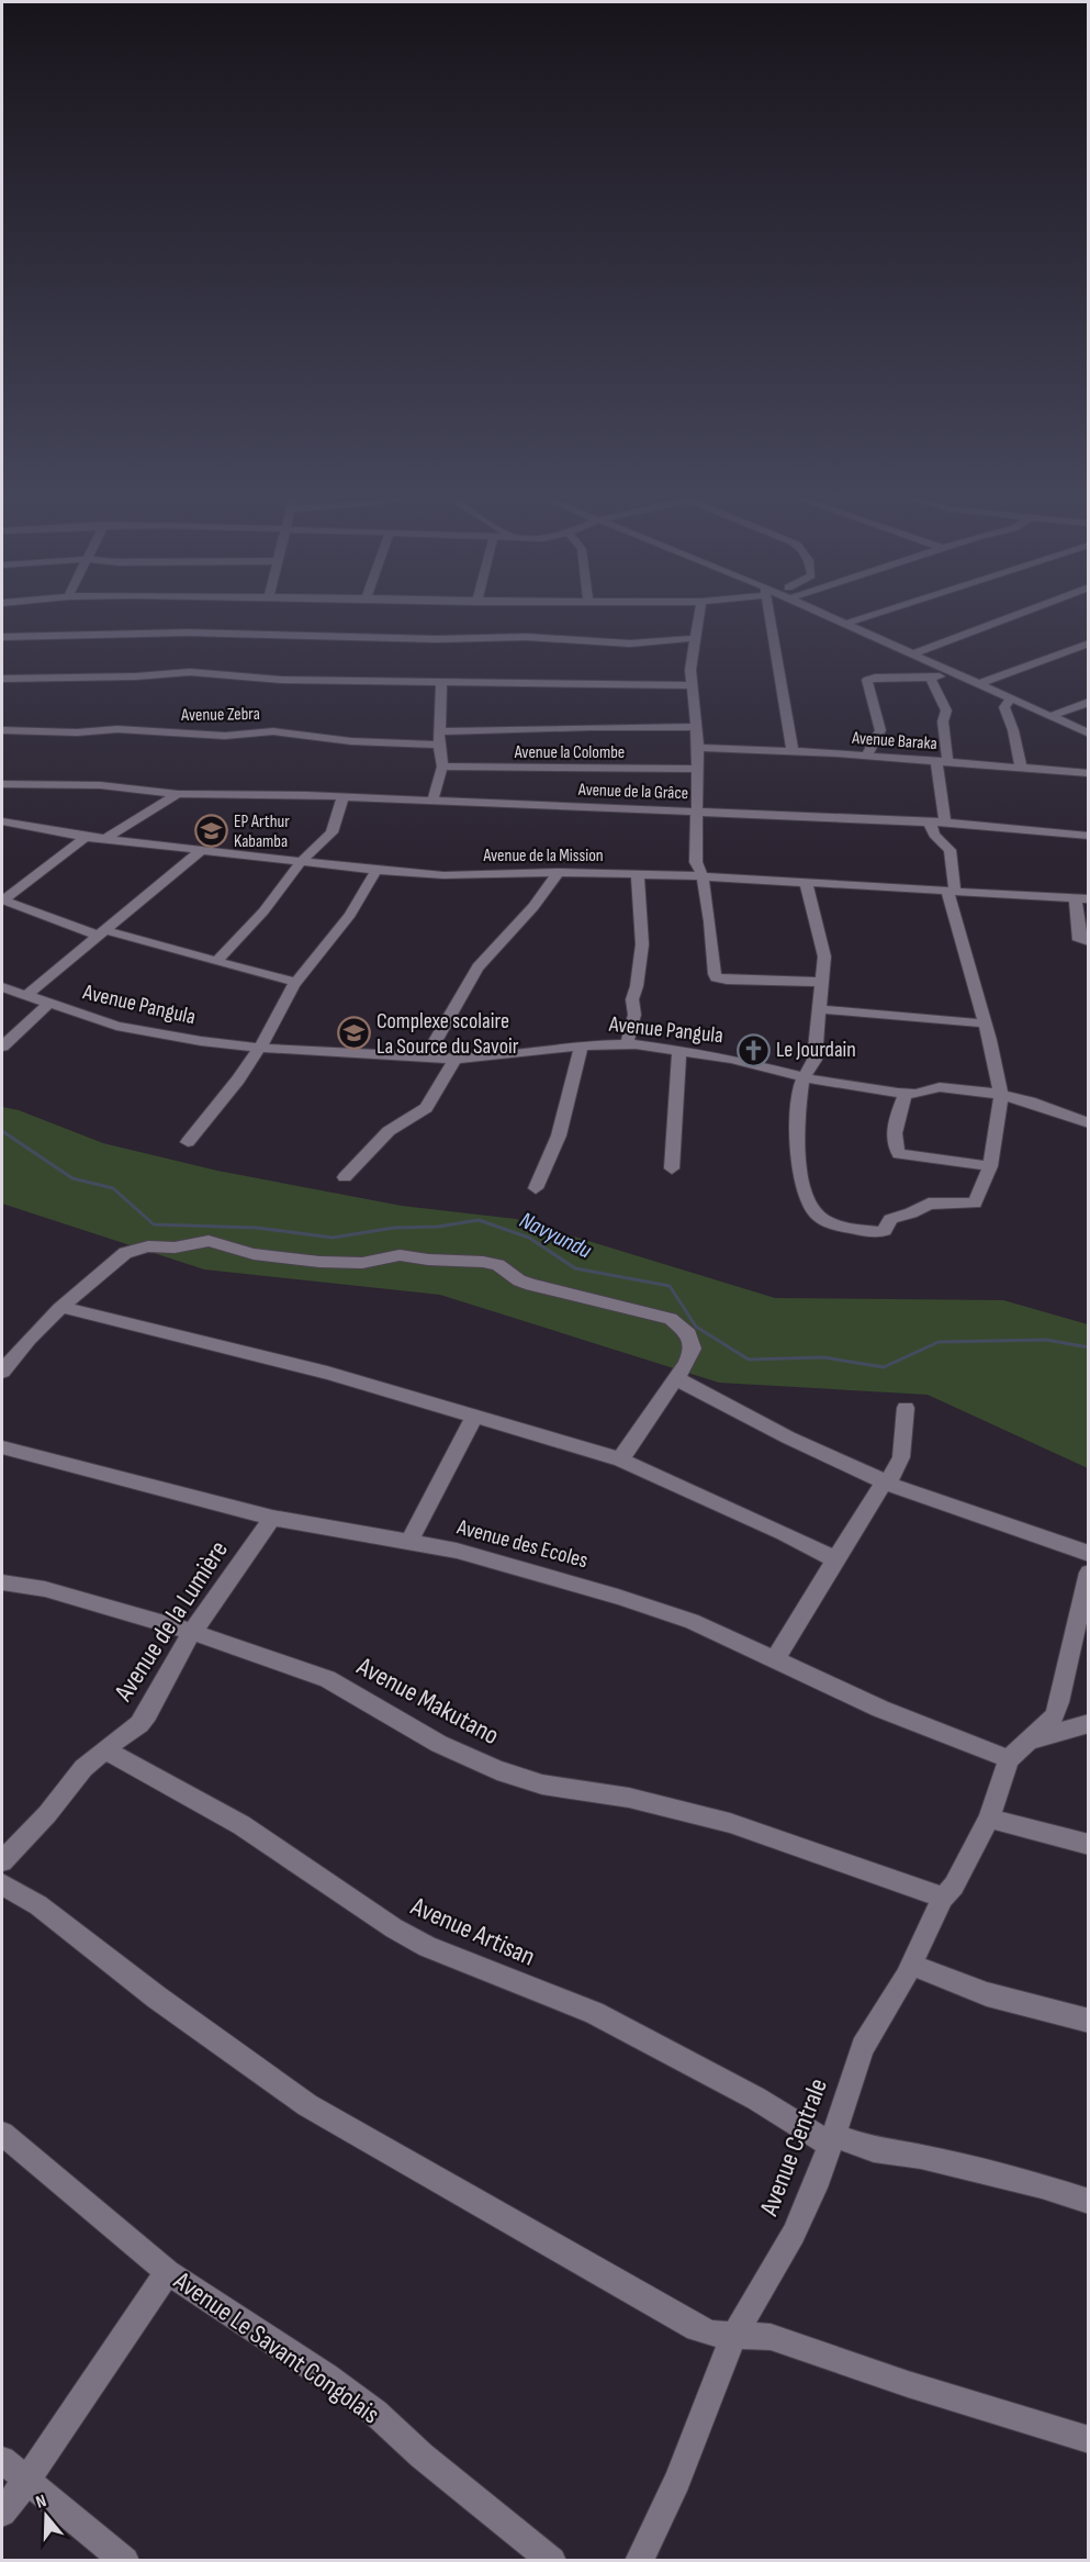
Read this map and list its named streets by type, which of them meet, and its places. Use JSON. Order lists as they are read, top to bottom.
{
  "streets": {
    "street": [
      "Avenue Zebra",
      "Avenue Baraka",
      "Avenue la Colombe",
      "Avenue de la Grâce",
      "Avenue de la Mission",
      "Avenue Pangula",
      "Avenue des Ecoles",
      "Avenue de la Lumière",
      "Avenue Makutano",
      "Avenue Artisan",
      "Avenue Centrale",
      "Avenue Le Savant Congolais"
    ]
  },
  "crossings": [
    ["Avenue des Ecoles", "Avenue de la Lumière"],
    ["Avenue des Ecoles", "Avenue Centrale"],
    ["Avenue de la Lumière", "Avenue Makutano"],
    ["Avenue de la Lumière", "Avenue Artisan"],
    ["Avenue Makutano", "Avenue Centrale"],
    ["Avenue Artisan", "Avenue Centrale"]
  ],
  "water": ["Navyundu"],
  "places": {
    "school or university": ["EP Arthur Kabamba", "Complexe scolaire La Source du Savoir"],
    "church": ["Le Jourdain"]
  },
  "north": "top"
}
